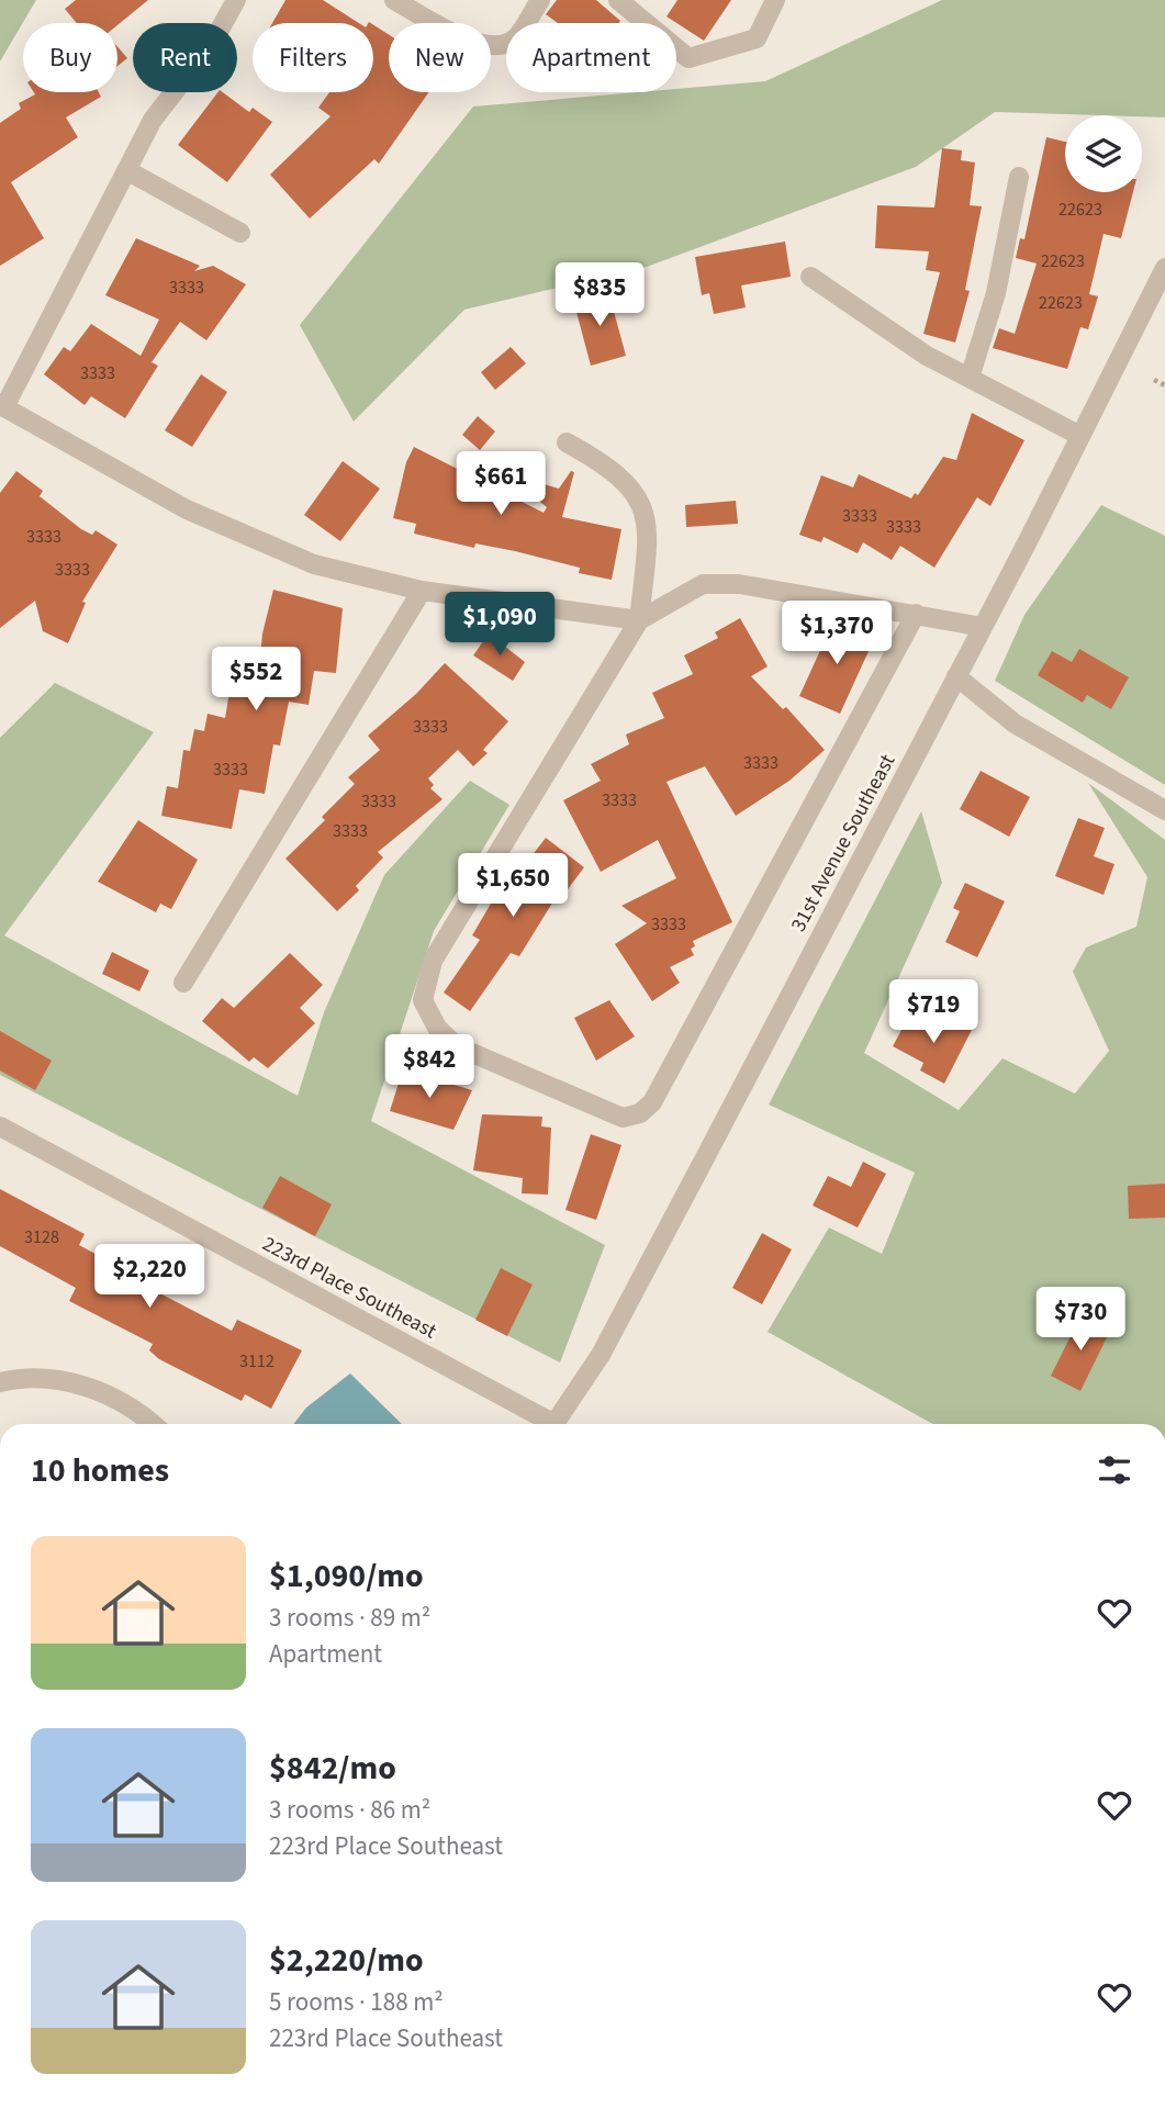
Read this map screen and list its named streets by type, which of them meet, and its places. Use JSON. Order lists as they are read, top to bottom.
{
  "streets": {
    "street": ["31st Avenue Southeast", "223rd Place Southeast"]
  },
  "house_numbers": [
    "22623",
    "22623",
    "3333",
    "22623",
    "3333",
    "3333",
    "3333",
    "3333",
    "3333",
    "3333",
    "3333",
    "3333",
    "3333",
    "3333",
    "3333",
    "3333",
    "3128",
    "3112"
  ],
  "page": {
    "chip": [
      "Buy",
      "Rent",
      "Filters",
      "New",
      "Apartment"
    ],
    "price": [
      "$835",
      "$661",
      "$1,090",
      "$1,370",
      "$552",
      "$1,650",
      "$719",
      "$842",
      "$2,220",
      "$730"
    ],
    "heading": "10 homes",
    "list": [
      {
        "name": "$1,090/mo",
        "note": "3 rooms · 89 m² · Apartment"
      },
      {
        "name": "$842/mo",
        "note": "3 rooms · 86 m² · 223rd Place Southeast"
      },
      {
        "name": "$2,220/mo",
        "note": "5 rooms · 188 m² · 223rd Place Southeast"
      }
    ]
  }
}
